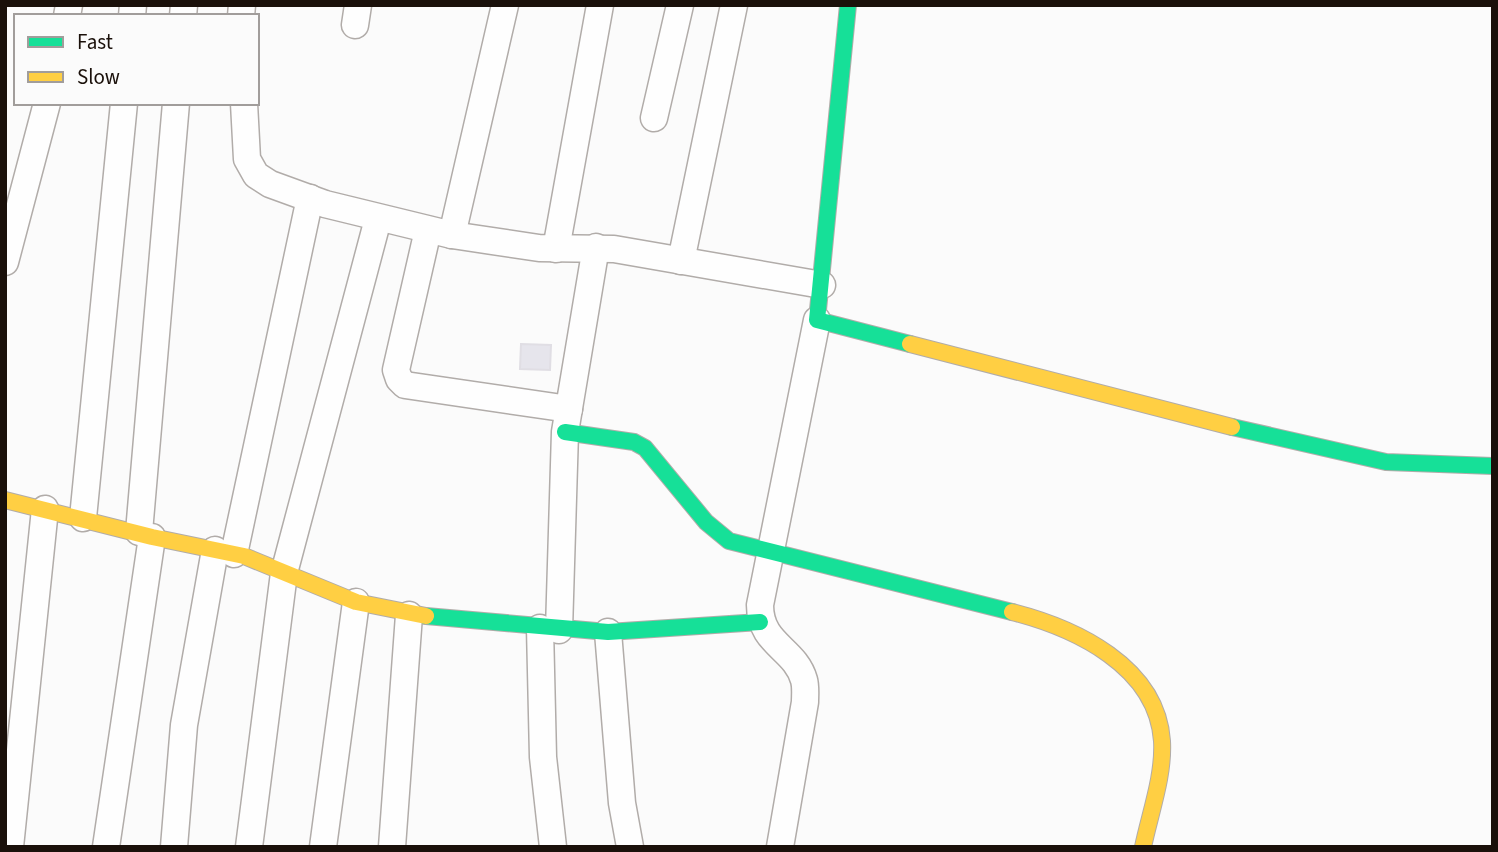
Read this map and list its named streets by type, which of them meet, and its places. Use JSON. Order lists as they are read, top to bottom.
{
  "legend": ["Fast", "Slow"]
}
